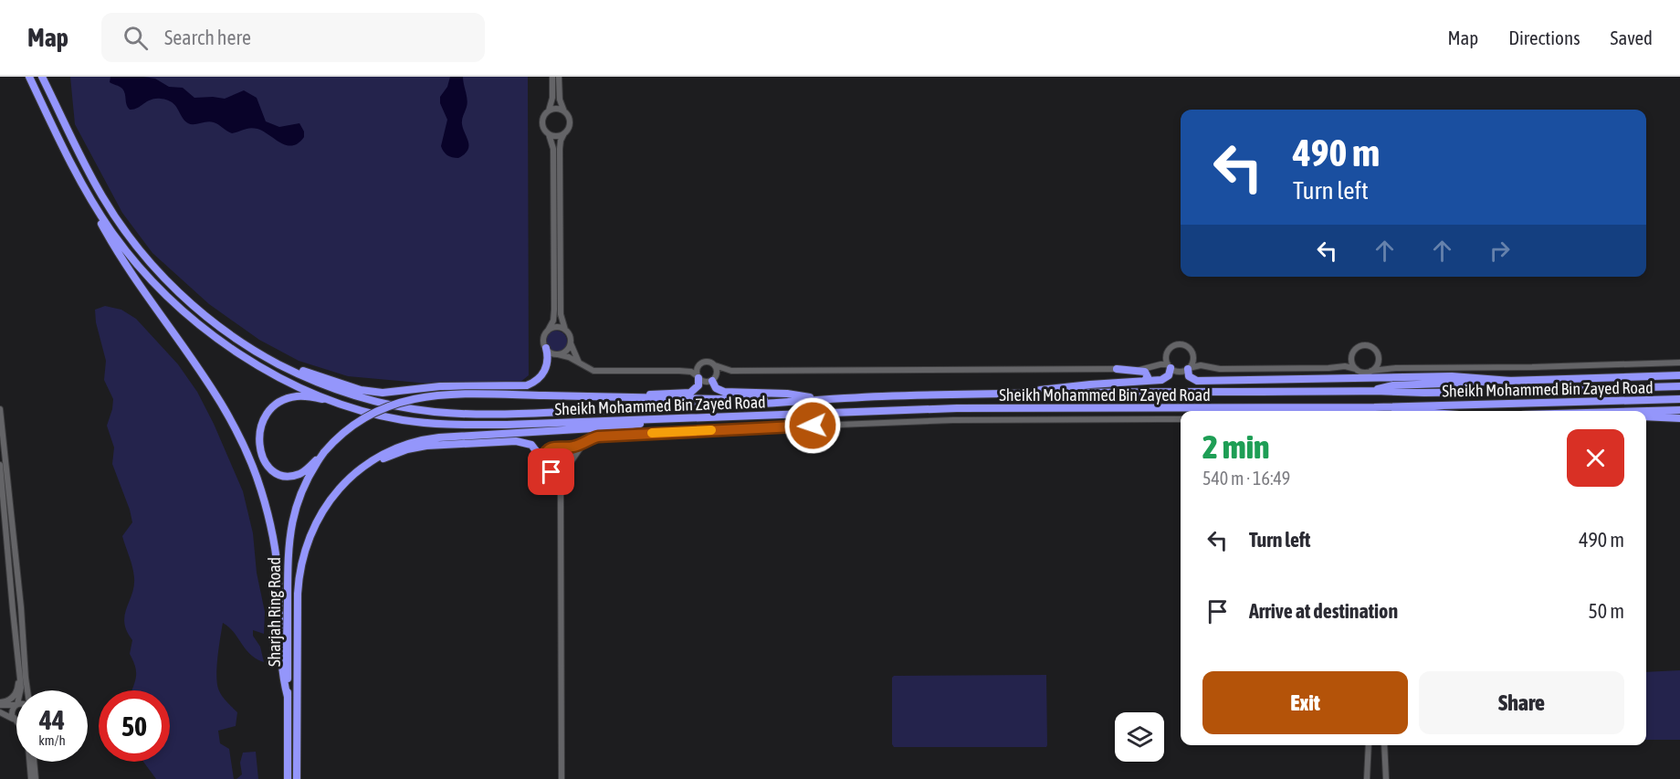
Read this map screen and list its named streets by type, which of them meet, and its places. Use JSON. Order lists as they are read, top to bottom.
{
  "streets": {
    "highway": ["Sheikh Mohammed Bin Zayed Road", "Sharjah Ring Road"]
  },
  "page": {
    "header": "Map",
    "search": "Search here",
    "nav": ["Map", "Directions", "Saved"],
    "turn": ["490 m", "Turn left"],
    "heading": ["2 min", "540 m · 16:49"],
    "list": [
      {
        "name": "Turn left",
        "value": "490 m"
      },
      {
        "name": "Arrive at destination",
        "value": "50 m"
      }
    ],
    "buttons": ["Exit", "Share"],
    "speed": "44 km/h",
    "limit": "50"
  }
}
